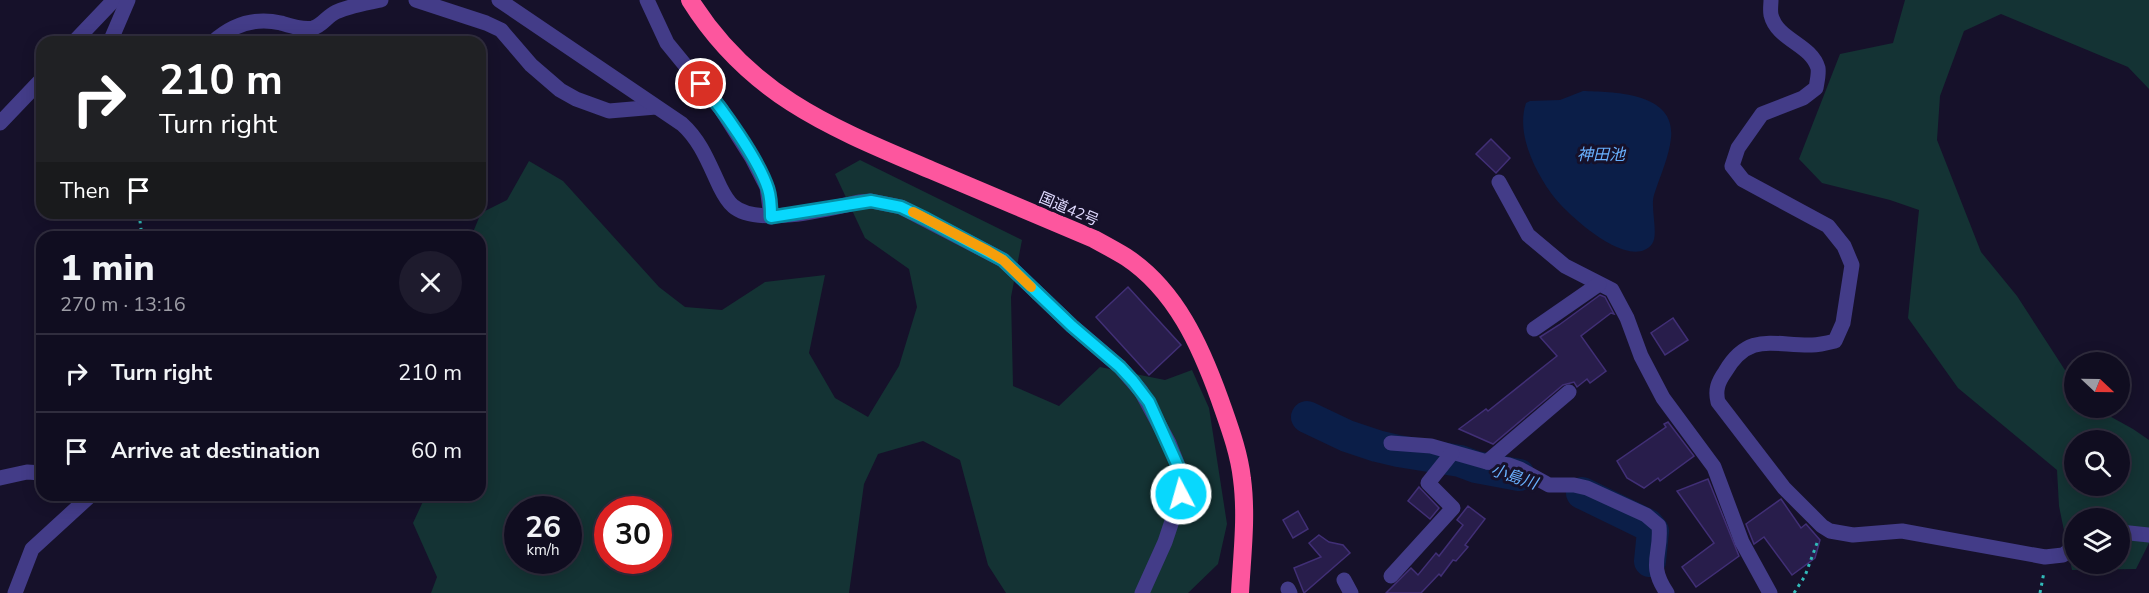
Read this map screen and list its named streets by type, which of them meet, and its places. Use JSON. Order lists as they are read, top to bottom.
{
  "streets": {
    "highway": ["国道42号"]
  },
  "water": ["神田池", "小島川"],
  "north": "right",
  "page": {
    "turn": ["210 m", "Turn right"],
    "then": "Then",
    "heading": ["1 min", "270 m · 13:16"],
    "list": [
      {
        "name": "Turn right",
        "value": "210 m"
      },
      {
        "name": "Arrive at destination",
        "value": "60 m"
      }
    ],
    "speed": "26 km/h",
    "limit": "30"
  }
}
